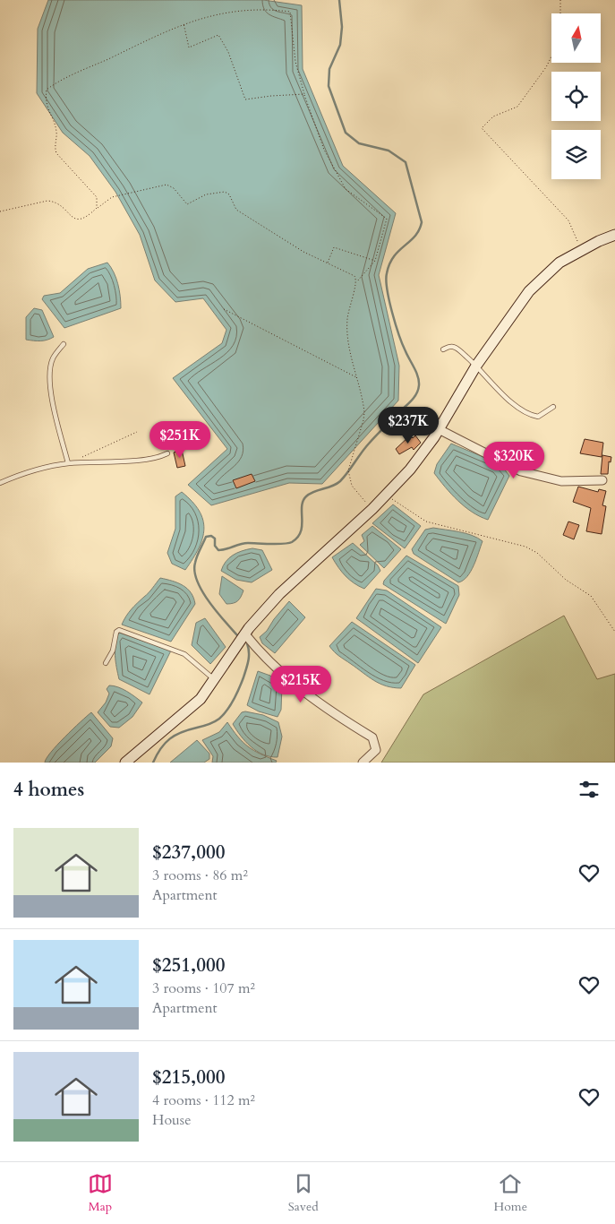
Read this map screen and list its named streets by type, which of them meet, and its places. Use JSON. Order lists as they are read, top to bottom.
{
  "north": "top",
  "page": {
    "price": [
      "$237K",
      "$251K",
      "$320K",
      "$215K"
    ],
    "heading": "4 homes",
    "list": [
      {
        "name": "$237,000",
        "note": "3 rooms · 86 m² · Apartment"
      },
      {
        "name": "$251,000",
        "note": "3 rooms · 107 m² · Apartment"
      },
      {
        "name": "$215,000",
        "note": "4 rooms · 112 m² · House"
      }
    ],
    "tabs": ["Map", "Saved", "Home"]
  }
}
